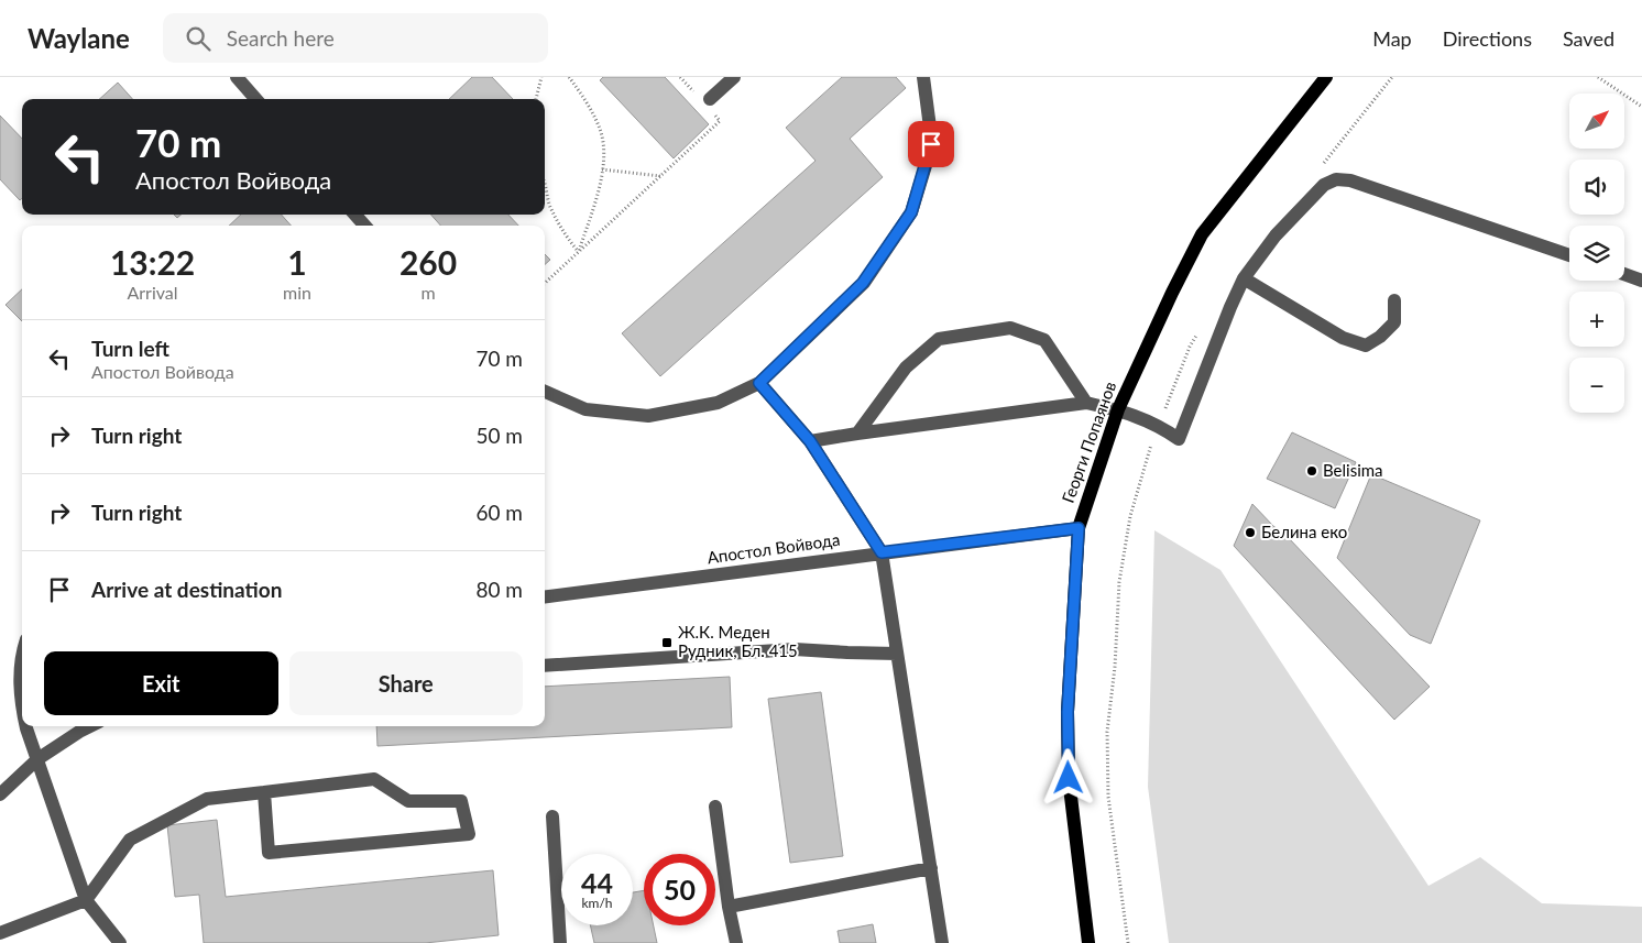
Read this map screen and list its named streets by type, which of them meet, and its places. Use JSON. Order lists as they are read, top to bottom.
{
  "streets": {
    "main road": ["Георги Попаянов"],
    "street": ["Апостол Войвода"]
  },
  "crossings": [
    ["Георги Попаянов", "Апостол Войвода"]
  ],
  "places": {
    "other": ["Belisima", "Белина еко"],
    "transit": ["Ж.К. Меден Рудник, Бл. 415"]
  },
  "north": "top right",
  "page": {
    "header": "Waylane",
    "search": "Search here",
    "nav": ["Map", "Directions", "Saved"],
    "map_buttons": ["+", "−"],
    "turn": ["70 m", "Апостол Войвода"],
    "eta": [
      "13:22",
      "Arrival",
      "1",
      "min",
      "260",
      "m"
    ],
    "list": [
      {
        "name": "Turn left",
        "note": "Апостол Войвода",
        "value": "70 m"
      },
      {
        "name": "Turn right",
        "value": "50 m"
      },
      {
        "name": "Turn right",
        "value": "60 m"
      },
      {
        "name": "Arrive at destination",
        "value": "80 m"
      }
    ],
    "buttons": ["Exit", "Share"],
    "speed": "44 km/h",
    "limit": "50"
  }
}
